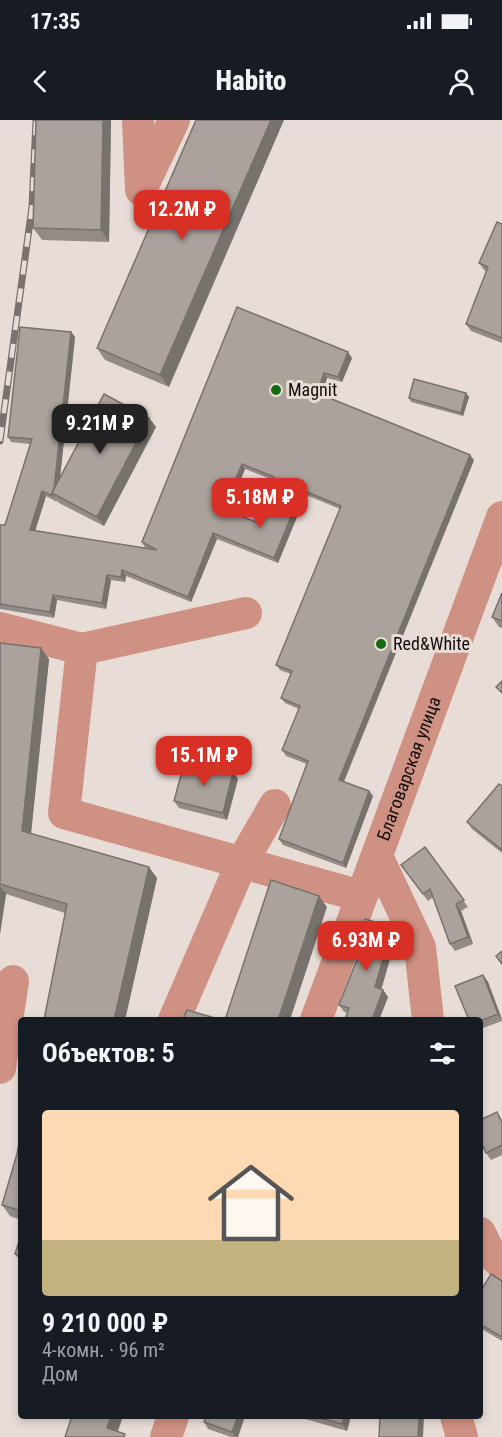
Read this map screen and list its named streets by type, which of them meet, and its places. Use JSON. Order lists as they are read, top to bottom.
{
  "streets": {
    "street": ["Благоварская улица"]
  },
  "places": ["Magnit", "Red&White"],
  "page": {
    "status": "17:35",
    "header": "Habito",
    "price": [
      "12.2M ₽",
      "9.21M ₽",
      "5.18M ₽",
      "15.1M ₽",
      "6.93M ₽"
    ],
    "heading": "Объектов: 5",
    "list": [
      {
        "name": "9 210 000 ₽",
        "note": "4-комн. · 96 m² · Дом"
      }
    ]
  }
}
